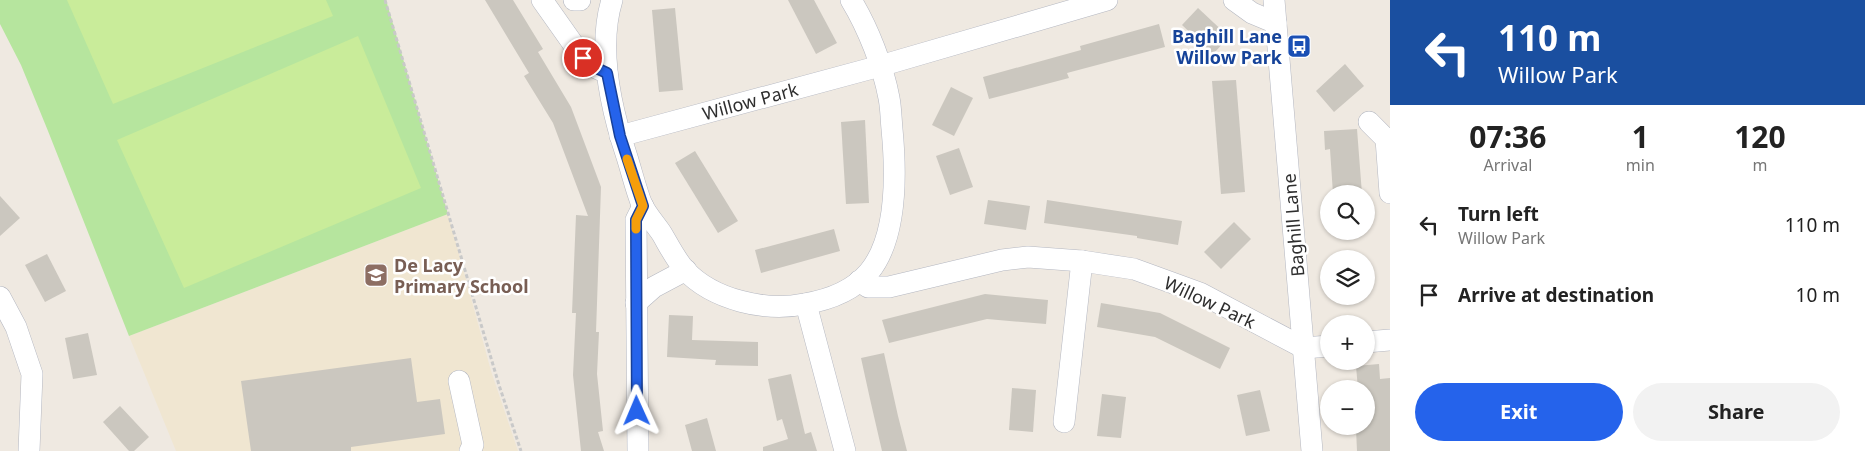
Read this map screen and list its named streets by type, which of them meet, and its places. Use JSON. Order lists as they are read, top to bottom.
{
  "streets": {
    "street": ["Willow Park", "Baghill Lane"]
  },
  "crossings": [
    ["Willow Park", "Baghill Lane"]
  ],
  "places": {
    "bus stop": ["Baghill Lane Willow Park"],
    "school or university": ["De Lacy Primary School"]
  },
  "page": {
    "turn": ["110 m", "Willow Park"],
    "eta": [
      "07:36",
      "Arrival",
      "1",
      "min",
      "120",
      "m"
    ],
    "map_buttons": ["+", "−"],
    "list": [
      {
        "name": "Turn left",
        "note": "Willow Park",
        "value": "110 m"
      },
      {
        "name": "Arrive at destination",
        "value": "10 m"
      }
    ],
    "buttons": ["Exit", "Share"]
  }
}
